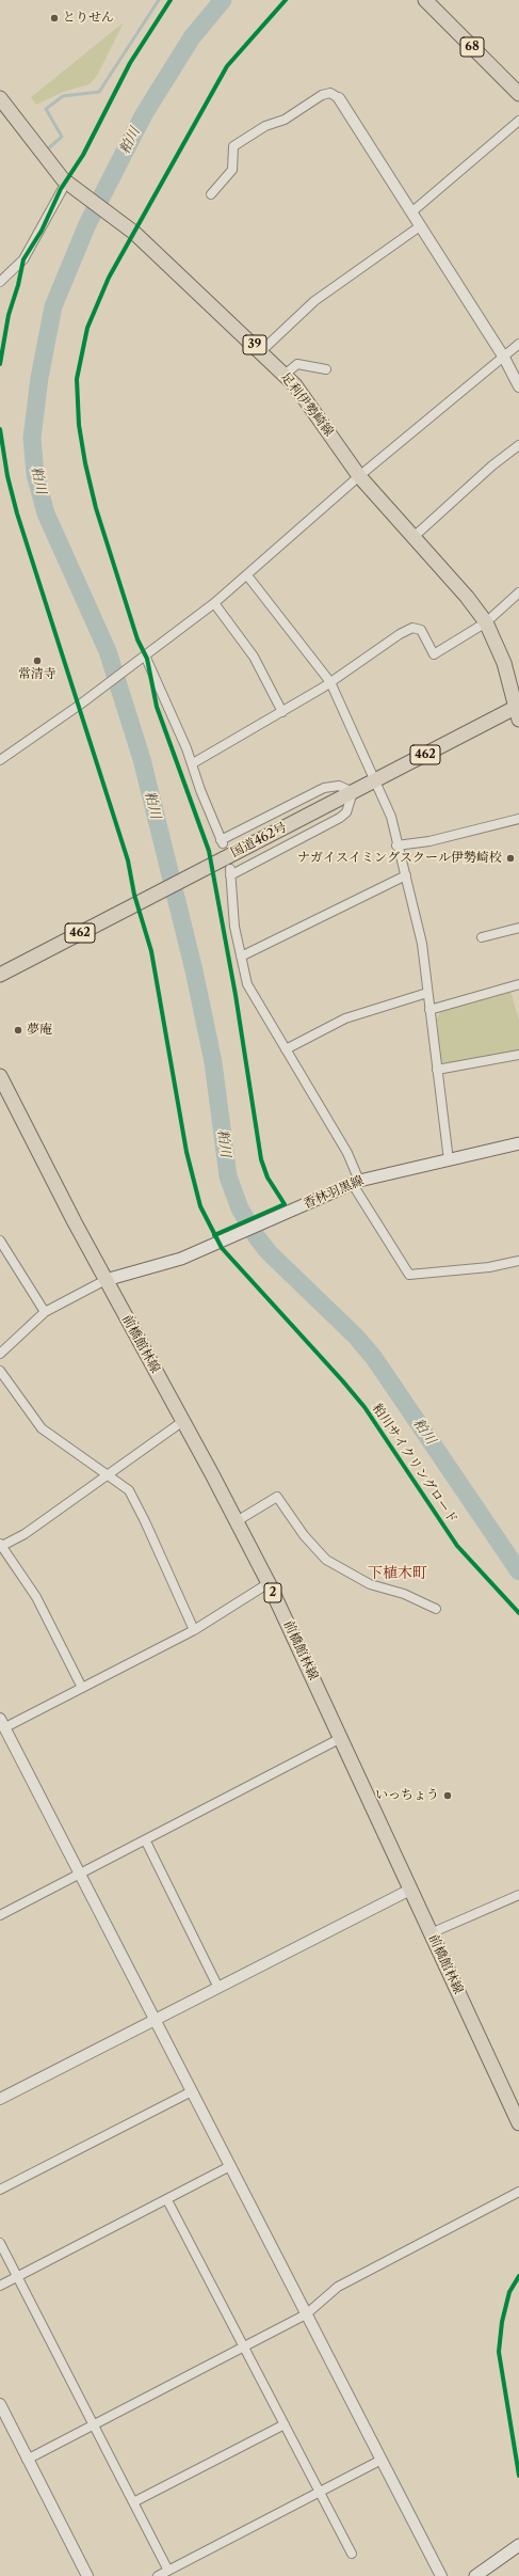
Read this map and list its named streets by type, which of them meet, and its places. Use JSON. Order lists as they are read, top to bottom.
{
  "streets": {
    "main road": [
      "68",
      "39",
      "足利伊勢崎線",
      "462",
      "国道462号",
      "香林羽黒線",
      "前橋館林線",
      "2"
    ],
    "cycle path": ["粕川サイクリングロード"]
  },
  "crossings": [
    ["足利伊勢崎線", "国道462号"],
    ["香林羽黒線", "前橋館林線"]
  ],
  "districts": ["下植木町"],
  "water": ["粕川"],
  "places": [
    "とりせん",
    "常清寺",
    "ナガイスイミングスクール伊勢崎校",
    "夢庵",
    "いっちょう"
  ]
}
